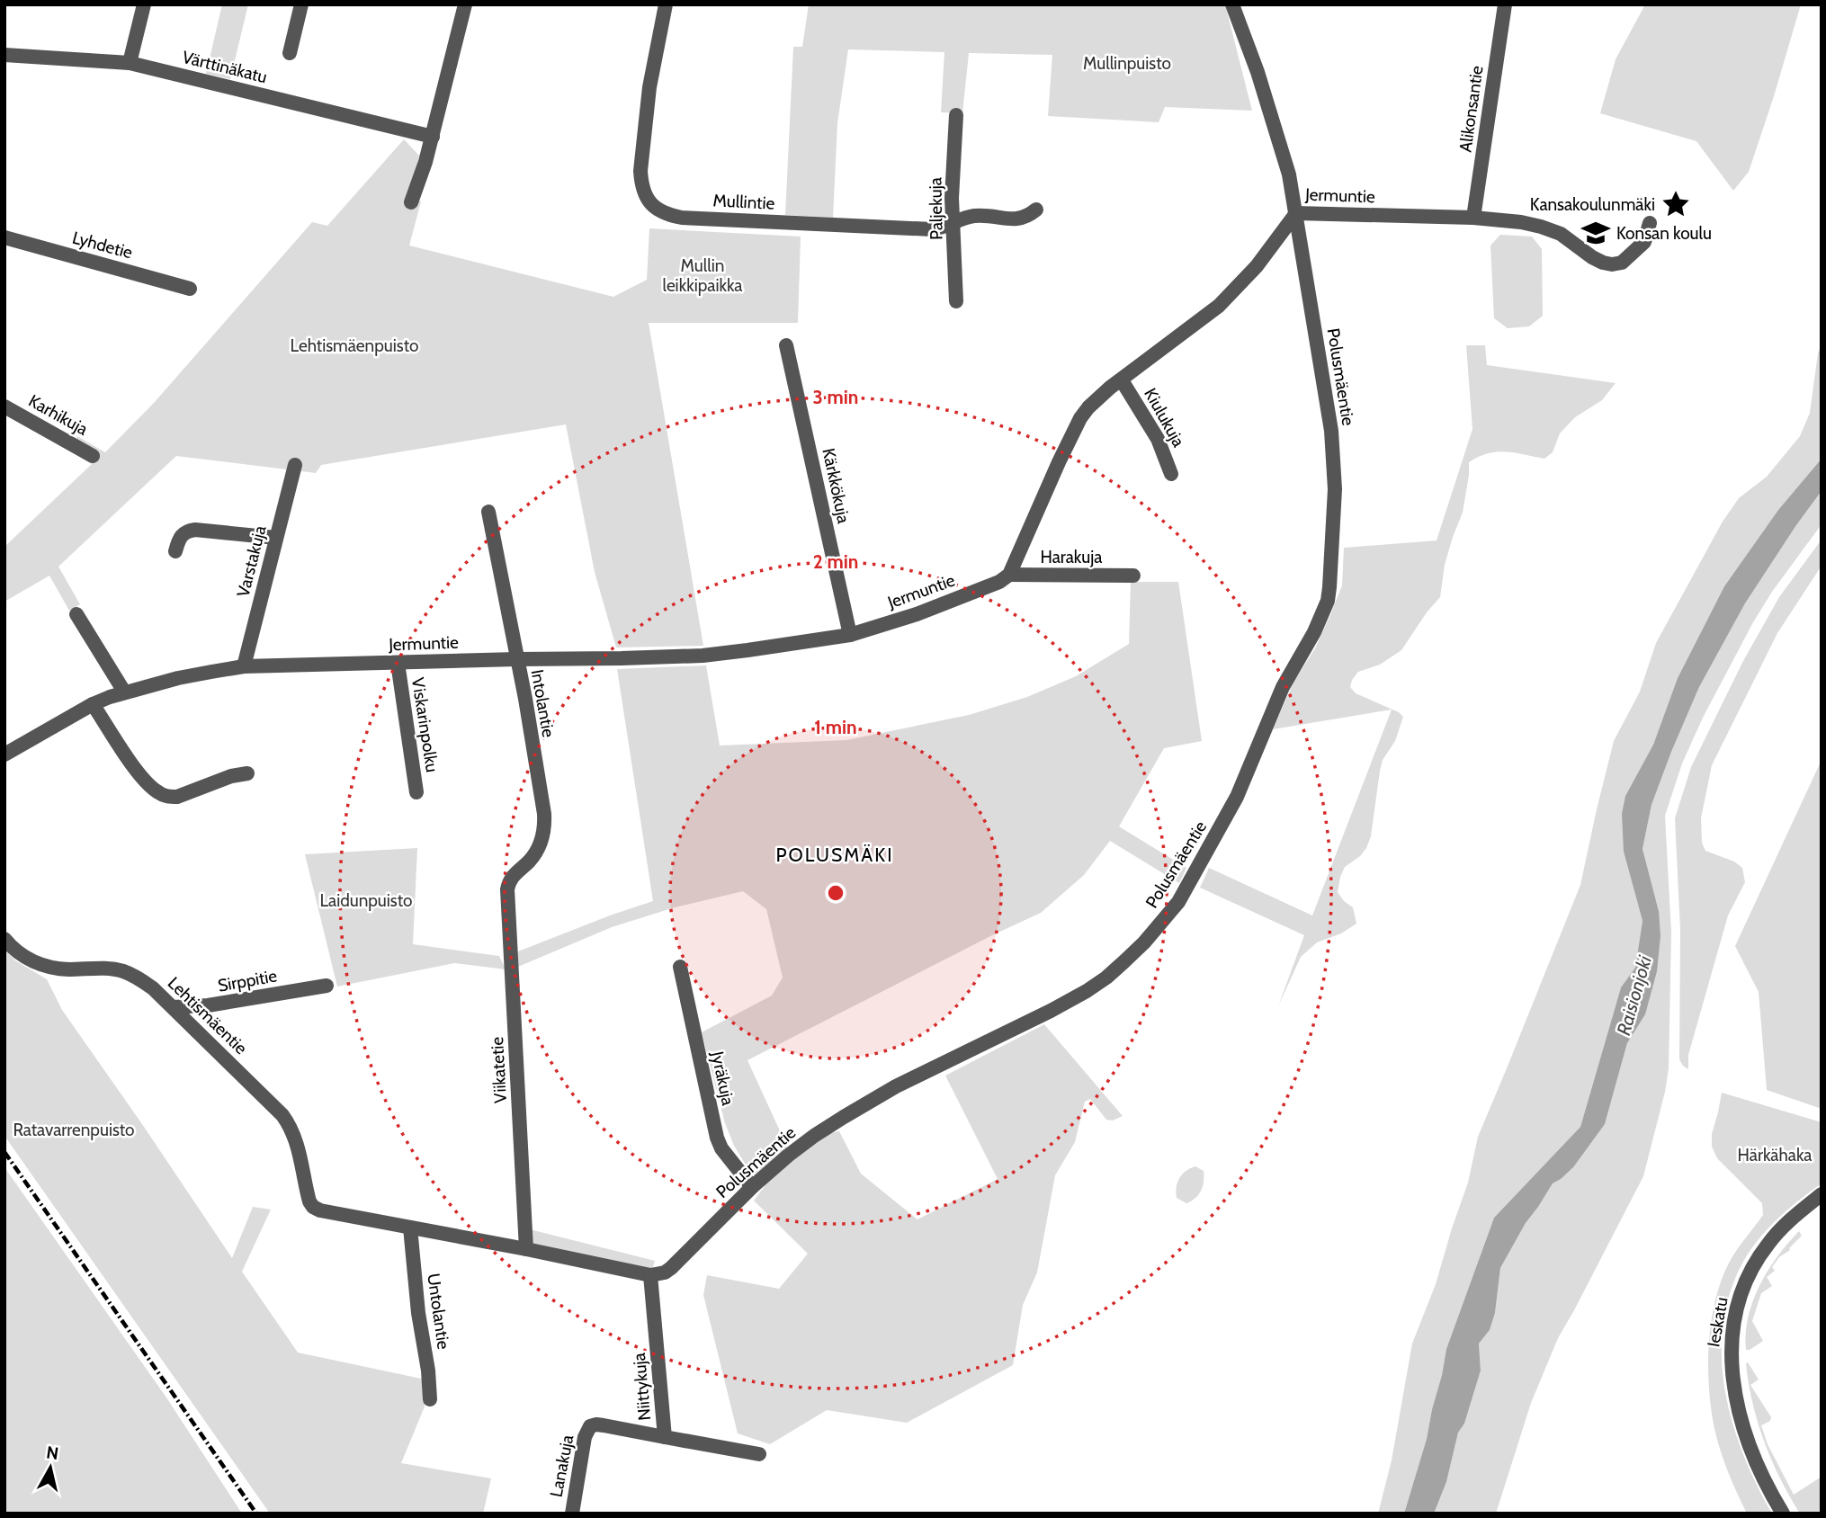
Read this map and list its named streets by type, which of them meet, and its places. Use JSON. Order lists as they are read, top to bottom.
{
  "streets": {
    "street": [
      "Värttinäkatu",
      "Alikonsantie",
      "Jermuntie",
      "Mullintie",
      "Paljekuja",
      "Lyhdetie",
      "Polusmäentie",
      "Karhikuja",
      "Kiulukuja",
      "Kärkkökuja",
      "Harakuja",
      "Varstakuja",
      "Intolantie",
      "Viskarinpolku",
      "Sirppitie",
      "Lehtismäentie",
      "Viikatetie",
      "Jyräkuja",
      "Untolantie",
      "Ieskatu",
      "Niittykuja",
      "Lanakuja"
    ]
  },
  "crossings": [
    ["Alikonsantie", "Jermuntie"],
    ["Jermuntie", "Polusmäentie"],
    ["Jermuntie", "Kiulukuja"],
    ["Jermuntie", "Kärkkökuja"],
    ["Jermuntie", "Harakuja"],
    ["Jermuntie", "Varstakuja"],
    ["Jermuntie", "Intolantie"],
    ["Jermuntie", "Viskarinpolku"],
    ["Mullintie", "Paljekuja"],
    ["Polusmäentie", "Jyräkuja"],
    ["Polusmäentie", "Niittykuja"],
    ["Intolantie", "Viikatetie"],
    ["Sirppitie", "Lehtismäentie"],
    ["Lehtismäentie", "Untolantie"],
    ["Niittykuja", "Lanakuja"]
  ],
  "districts": ["POLUSMÄKI"],
  "water": ["Raisionjoki"],
  "parks": [
    "Mullinpuisto",
    "Mullin leikkipaikka",
    "Lehtismäenpuisto",
    "Laidunpuisto",
    "Ratavarrenpuisto",
    "Härkähaka"
  ],
  "places": {
    "place": ["Kansakoulunmäki"],
    "school or university": ["Konsan koulu"]
  },
  "north": "top",
  "rings": ["3 min", "2 min", "1 min"]
}
